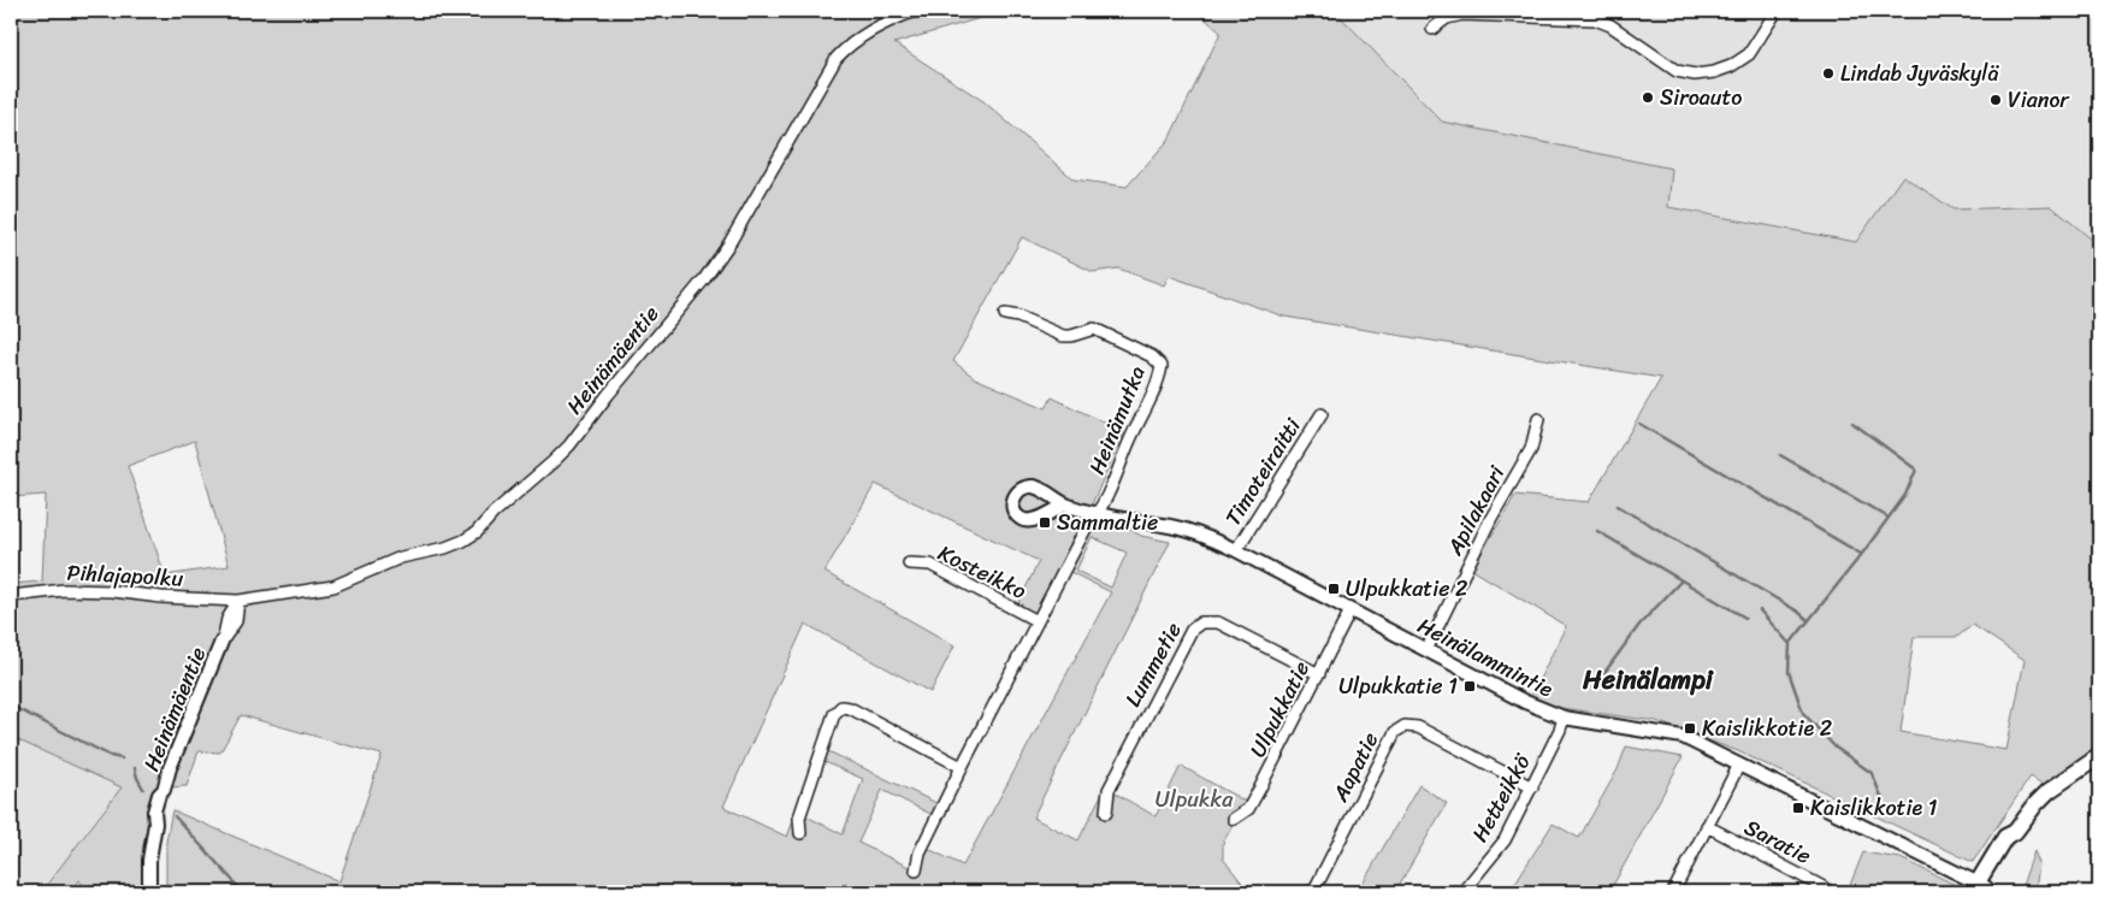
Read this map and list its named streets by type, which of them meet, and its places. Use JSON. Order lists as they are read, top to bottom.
{
  "streets": {
    "street": [
      "Heinämäentie",
      "Heinämutka",
      "Timoteiraitti",
      "Apilakaari",
      "Kosteikko",
      "Pihlajapolku",
      "Heinälammintie",
      "Lummetie",
      "Ulpukkatie",
      "Aapatie",
      "Hetteikkö",
      "Saratie"
    ]
  },
  "crossings": [
    ["Heinämäentie", "Pihlajapolku"],
    ["Heinämutka", "Heinälammintie"],
    ["Timoteiraitti", "Heinälammintie"],
    ["Apilakaari", "Heinälammintie"],
    ["Heinälammintie", "Ulpukkatie"],
    ["Heinälammintie", "Hetteikkö"],
    ["Lummetie", "Ulpukkatie"],
    ["Aapatie", "Hetteikkö"]
  ],
  "districts": ["Heinälampi"],
  "parks": ["Ulpukka"],
  "places": {
    "other": ["Lindab Jyväskylä", "Siroauto", "Vianor"],
    "transit": [
      "Sammaltie",
      "Ulpukkatie 2",
      "Ulpukkatie 1",
      "Kaislikkotie 2",
      "Kaislikkotie 1"
    ]
  }
}
